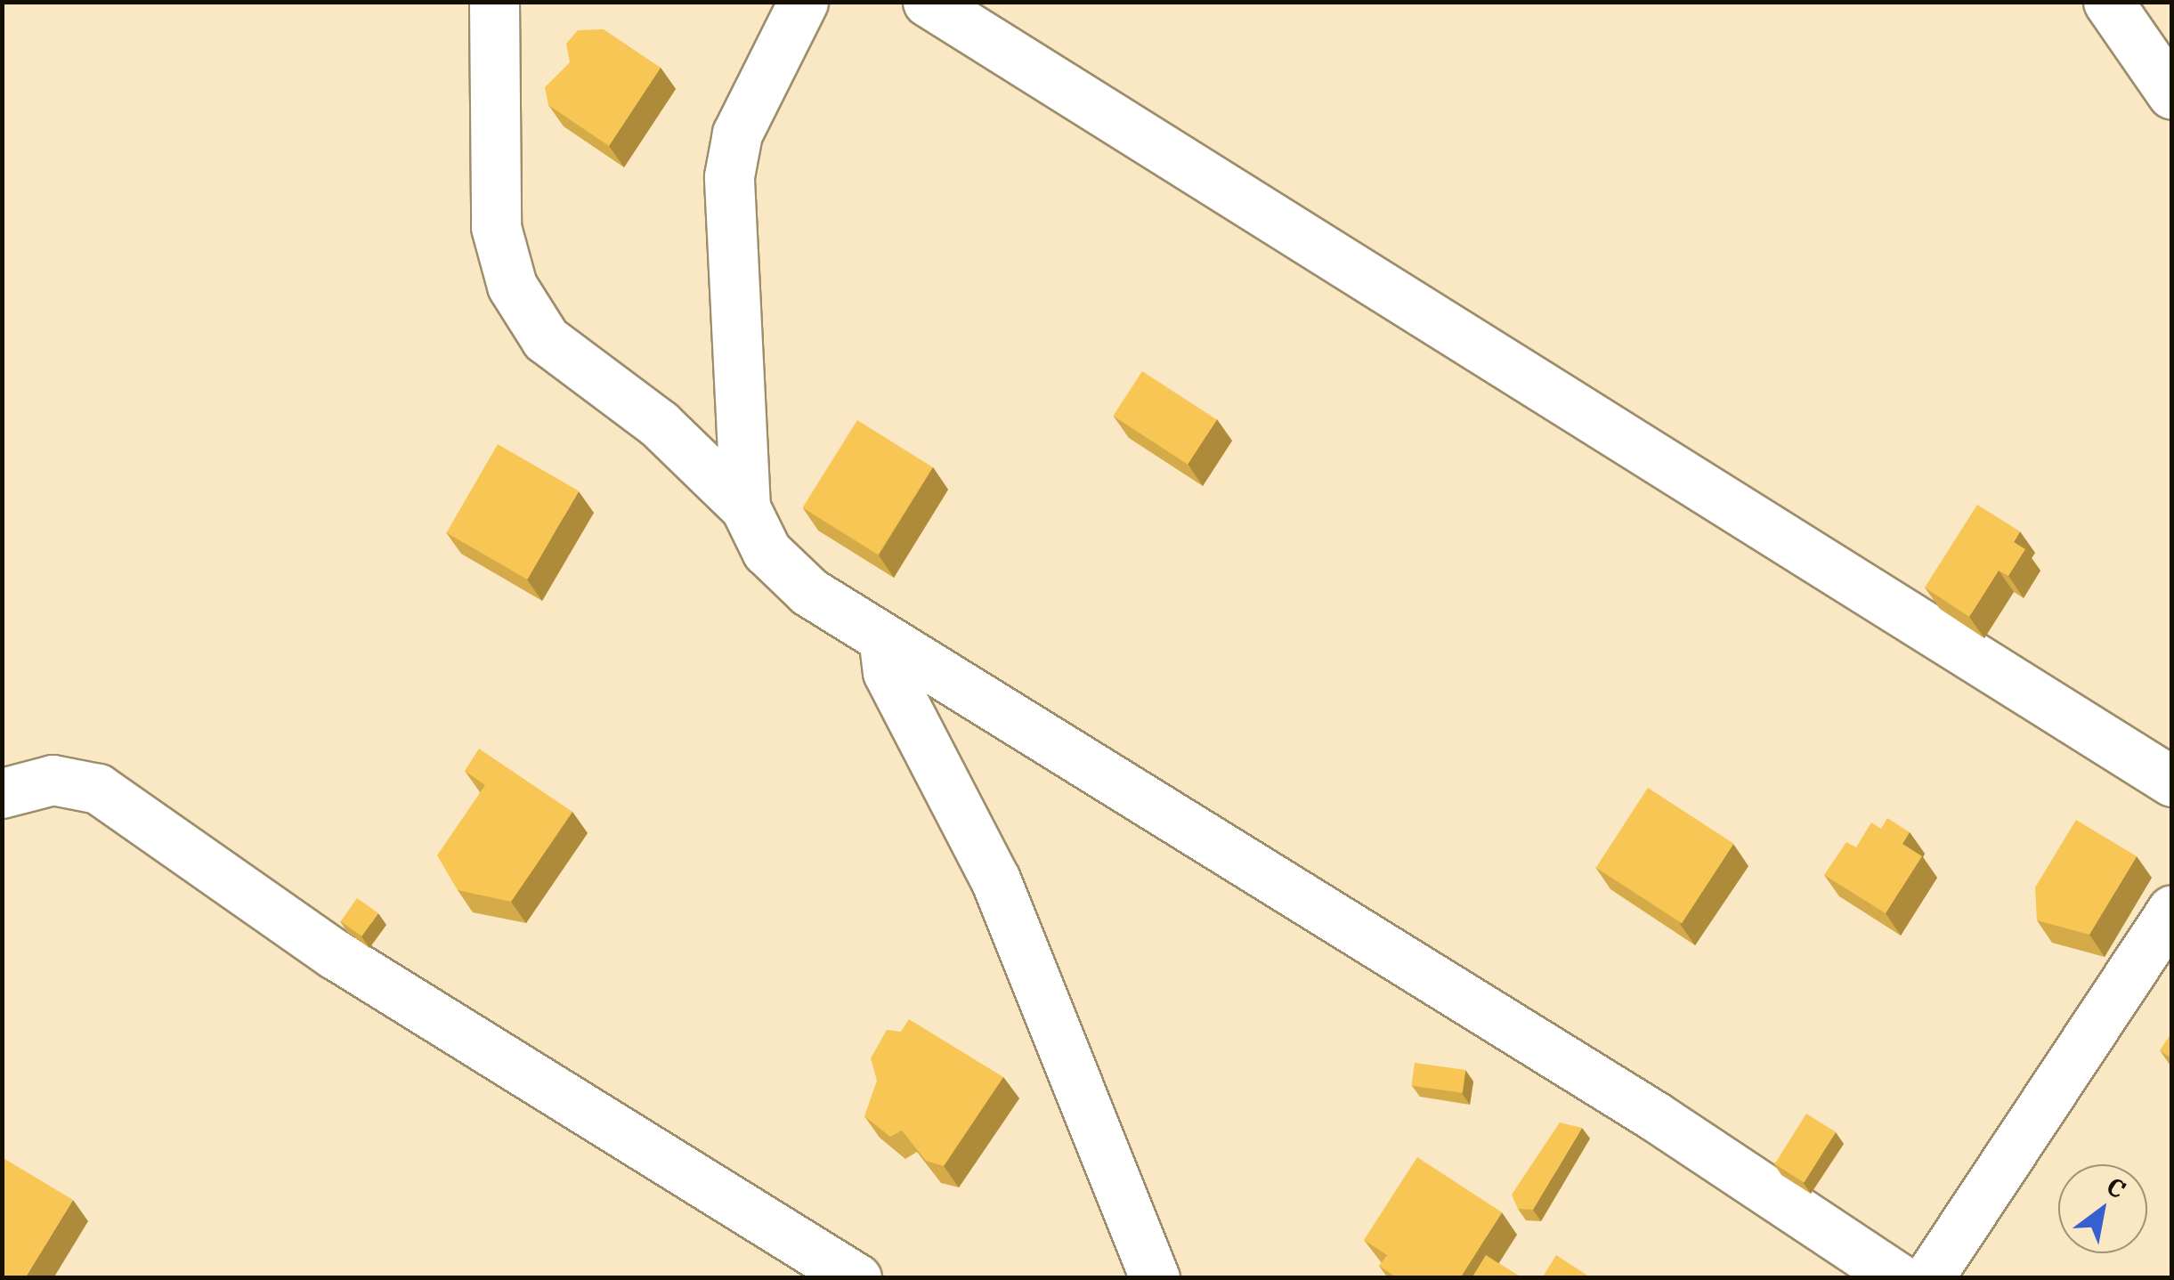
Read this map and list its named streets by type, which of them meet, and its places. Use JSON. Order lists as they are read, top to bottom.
{
  "north": "top right"
}
